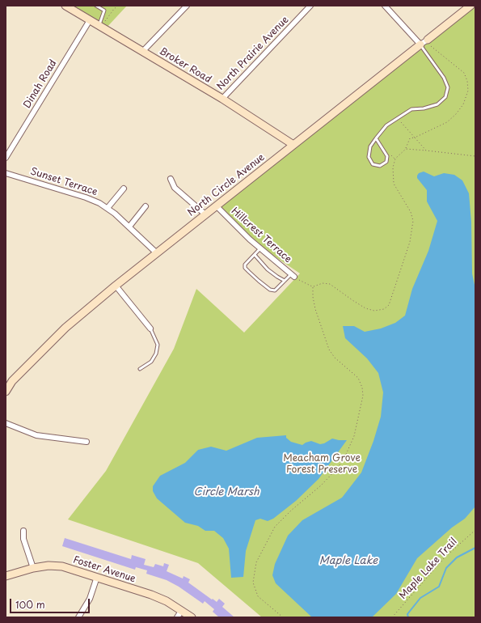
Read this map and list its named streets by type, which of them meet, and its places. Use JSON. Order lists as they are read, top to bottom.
{
  "streets": {
    "street": [
      "North Prairie Avenue",
      "Broker Road",
      "Dinah Road",
      "Sunset Terrace",
      "North Circle Avenue",
      "Hillcrest Terrace",
      "Foster Avenue"
    ],
    "path": ["Maple Lake Trail"]
  },
  "crossings": [
    ["North Prairie Avenue", "Broker Road"],
    ["Broker Road", "Dinah Road"],
    ["Broker Road", "North Circle Avenue"],
    ["Sunset Terrace", "North Circle Avenue"],
    ["North Circle Avenue", "Hillcrest Terrace"]
  ],
  "water": ["Circle Marsh", "Maple Lake"],
  "parks": ["Meacham Grove Forest Preserve"],
  "scale_bar": "100 m"
}
